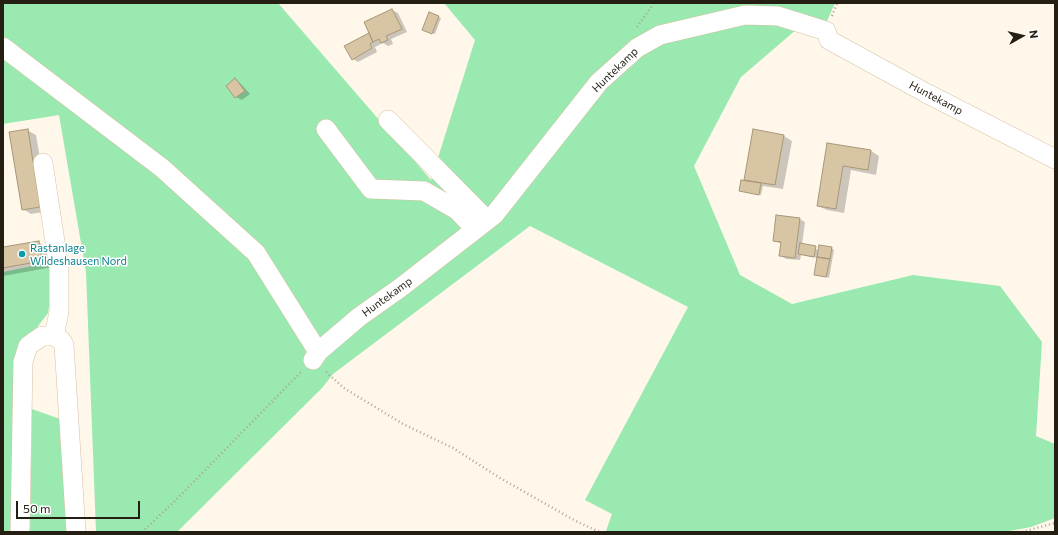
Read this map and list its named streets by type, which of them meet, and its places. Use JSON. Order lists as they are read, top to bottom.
{
  "streets": {
    "street": ["Huntekamp"]
  },
  "places": ["Rastanlage Wildeshausen Nord"],
  "scale_bar": "50 m",
  "north": "right"
}
